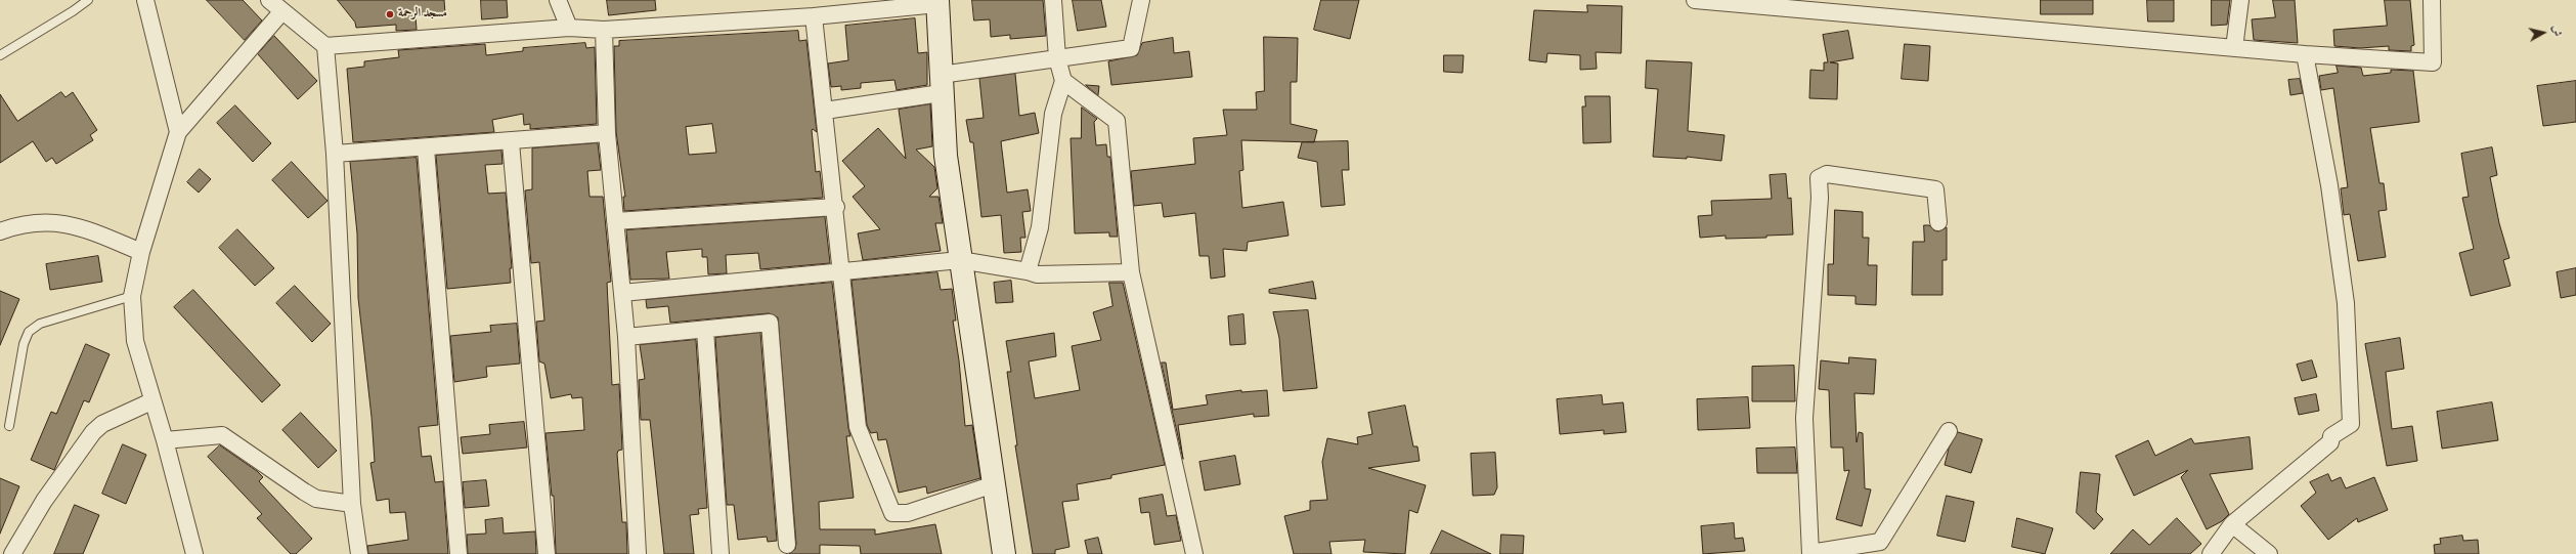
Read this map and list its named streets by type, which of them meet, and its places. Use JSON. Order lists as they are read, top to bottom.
{
  "places": ["مسجد الرحمة"],
  "north": "right"
}
